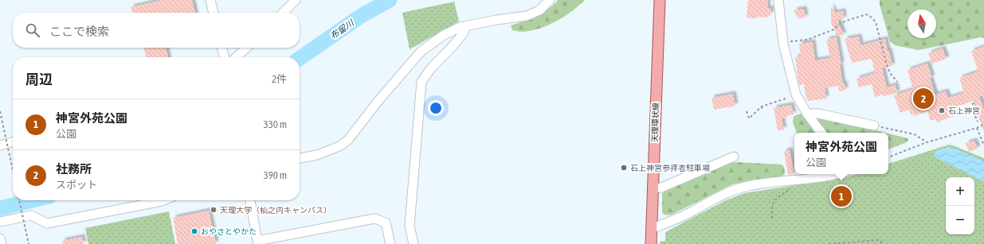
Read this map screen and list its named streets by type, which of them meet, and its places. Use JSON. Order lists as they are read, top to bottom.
{
  "streets": {
    "main road": ["天理環状線"]
  },
  "water": ["布留川"],
  "places": [
    "石上神宮",
    "石上神宮参拝者駐車場",
    "天理大学（杣之内キャンパス）",
    "おやさとやかた"
  ],
  "north": "top",
  "page": {
    "search": "ここで検索",
    "heading": ["周辺", "2件"],
    "pins": ["2", "1"],
    "list": [
      {
        "mark": "1",
        "name": "神宮外苑公園",
        "note": "公園",
        "value": "330 m"
      },
      {
        "mark": "2",
        "name": "社務所",
        "note": "スポット",
        "value": "390 m"
      }
    ],
    "popup": ["神宮外苑公園", "公園"],
    "map_buttons": ["+", "−"]
  }
}
